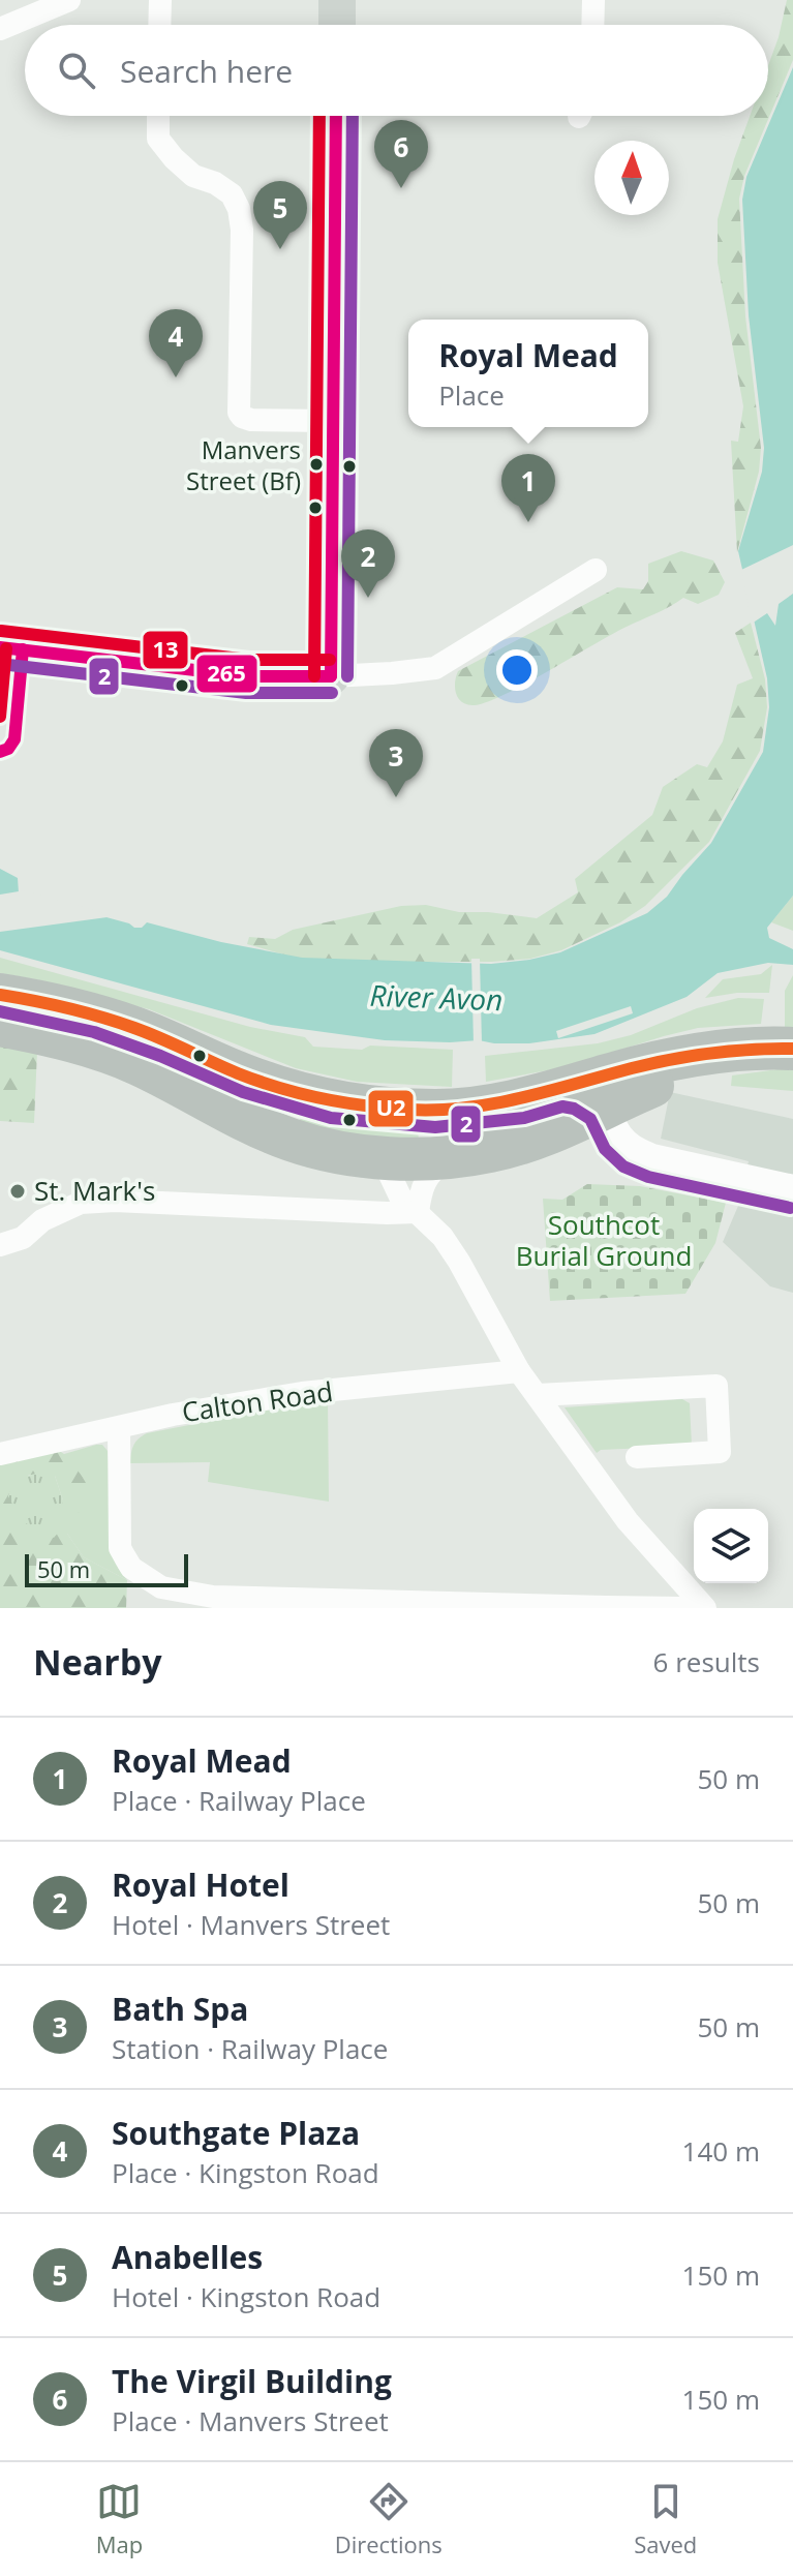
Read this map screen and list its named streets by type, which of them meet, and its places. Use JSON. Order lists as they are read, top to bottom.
{
  "streets": {
    "street": ["Calton Road"]
  },
  "water": ["River Avon"],
  "parks": ["Southcot Burial Ground"],
  "places": ["Manvers Street (Bf)", "St. Mark's"],
  "lines": [
    "transit line 265",
    "transit line 2",
    "transit line 13",
    "transit line U2"
  ],
  "scale_bar": "50 m",
  "north": "top",
  "page": {
    "search": "Search here",
    "pins": [
      "6",
      "5",
      "4",
      "1",
      "2",
      "3"
    ],
    "popup": ["Royal Mead", "Place"],
    "scale": "50 m",
    "heading": ["Nearby", "6 results"],
    "list": [
      {
        "mark": "1",
        "name": "Royal Mead",
        "note": "Place · Railway Place",
        "value": "50 m"
      },
      {
        "mark": "2",
        "name": "Royal Hotel",
        "note": "Hotel · Manvers Street",
        "value": "50 m"
      },
      {
        "mark": "3",
        "name": "Bath Spa",
        "note": "Station · Railway Place",
        "value": "50 m"
      },
      {
        "mark": "4",
        "name": "Southgate Plaza",
        "note": "Place · Kingston Road",
        "value": "140 m"
      },
      {
        "mark": "5",
        "name": "Anabelles",
        "note": "Hotel · Kingston Road",
        "value": "150 m"
      },
      {
        "mark": "6",
        "name": "The Virgil Building",
        "note": "Place · Manvers Street",
        "value": "150 m"
      }
    ],
    "nav": ["Map", "Directions", "Saved"]
  }
}
